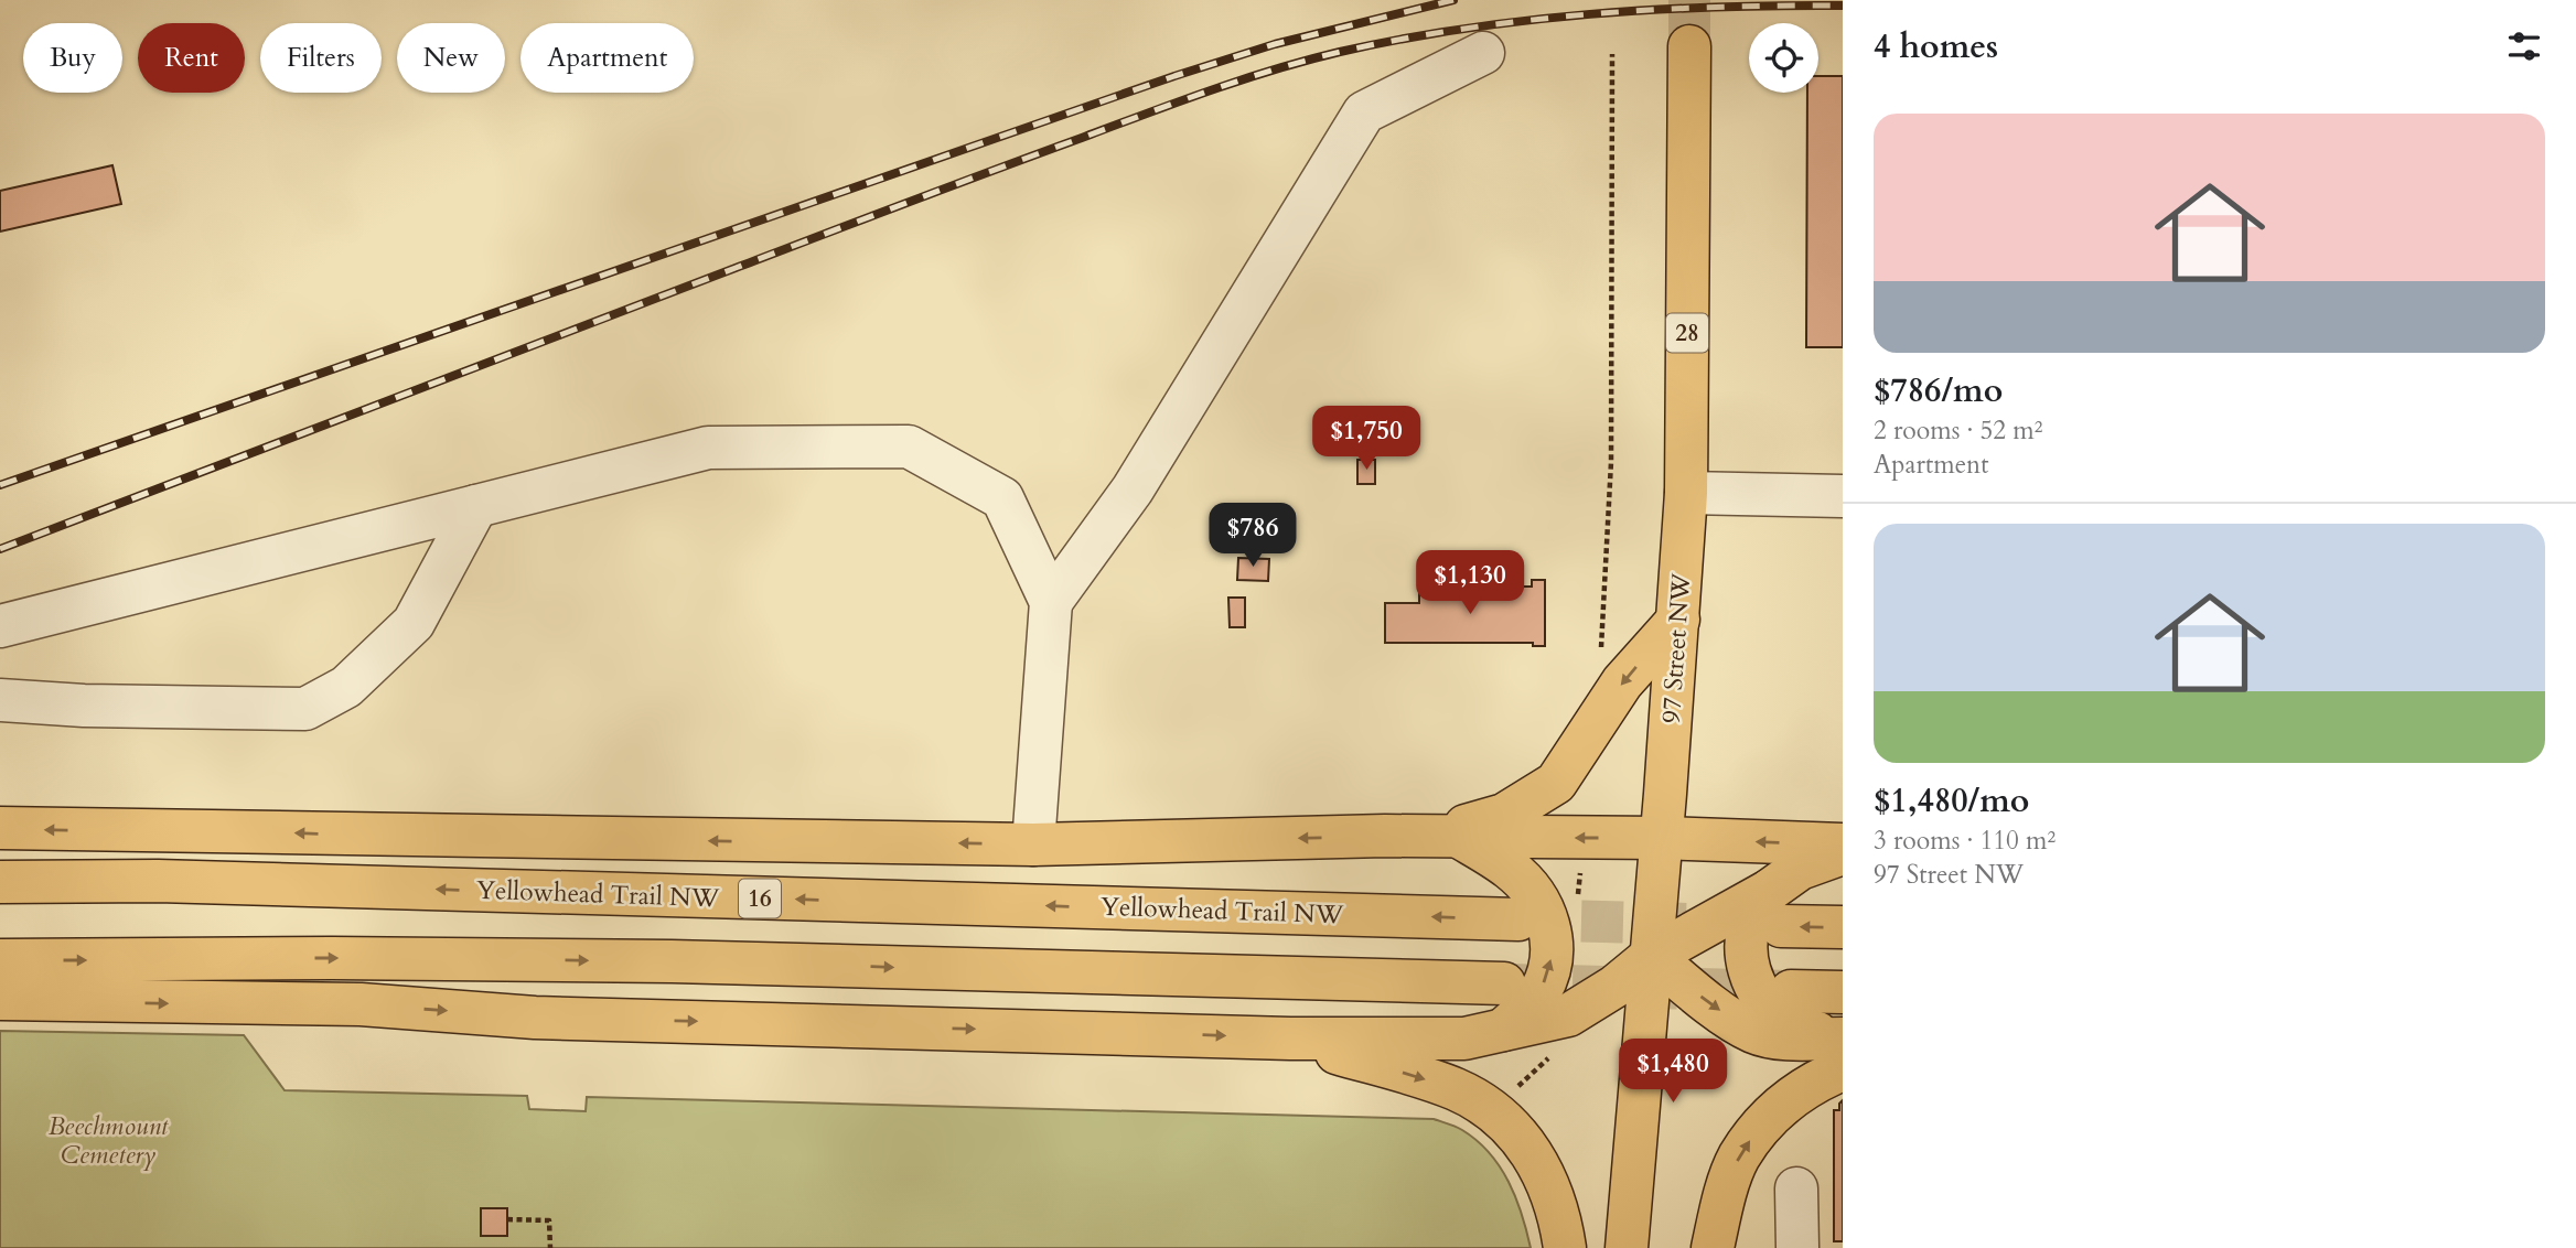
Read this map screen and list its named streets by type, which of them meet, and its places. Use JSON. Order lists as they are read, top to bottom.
{
  "streets": {
    "main road": [
      "28",
      "97 Street NW",
      "Yellowhead Trail NW",
      "16"
    ]
  },
  "parks": ["Beechmount Cemetery"],
  "page": {
    "heading": "4 homes",
    "chip": [
      "Buy",
      "Rent",
      "Filters",
      "New",
      "Apartment"
    ],
    "list": [
      {
        "name": "$786/mo",
        "note": "2 rooms · 52 m² · Apartment"
      },
      {
        "name": "$1,480/mo",
        "note": "3 rooms · 110 m² · 97 Street NW"
      }
    ],
    "price": [
      "$1,750",
      "$786",
      "$1,130",
      "$1,480"
    ]
  }
}
